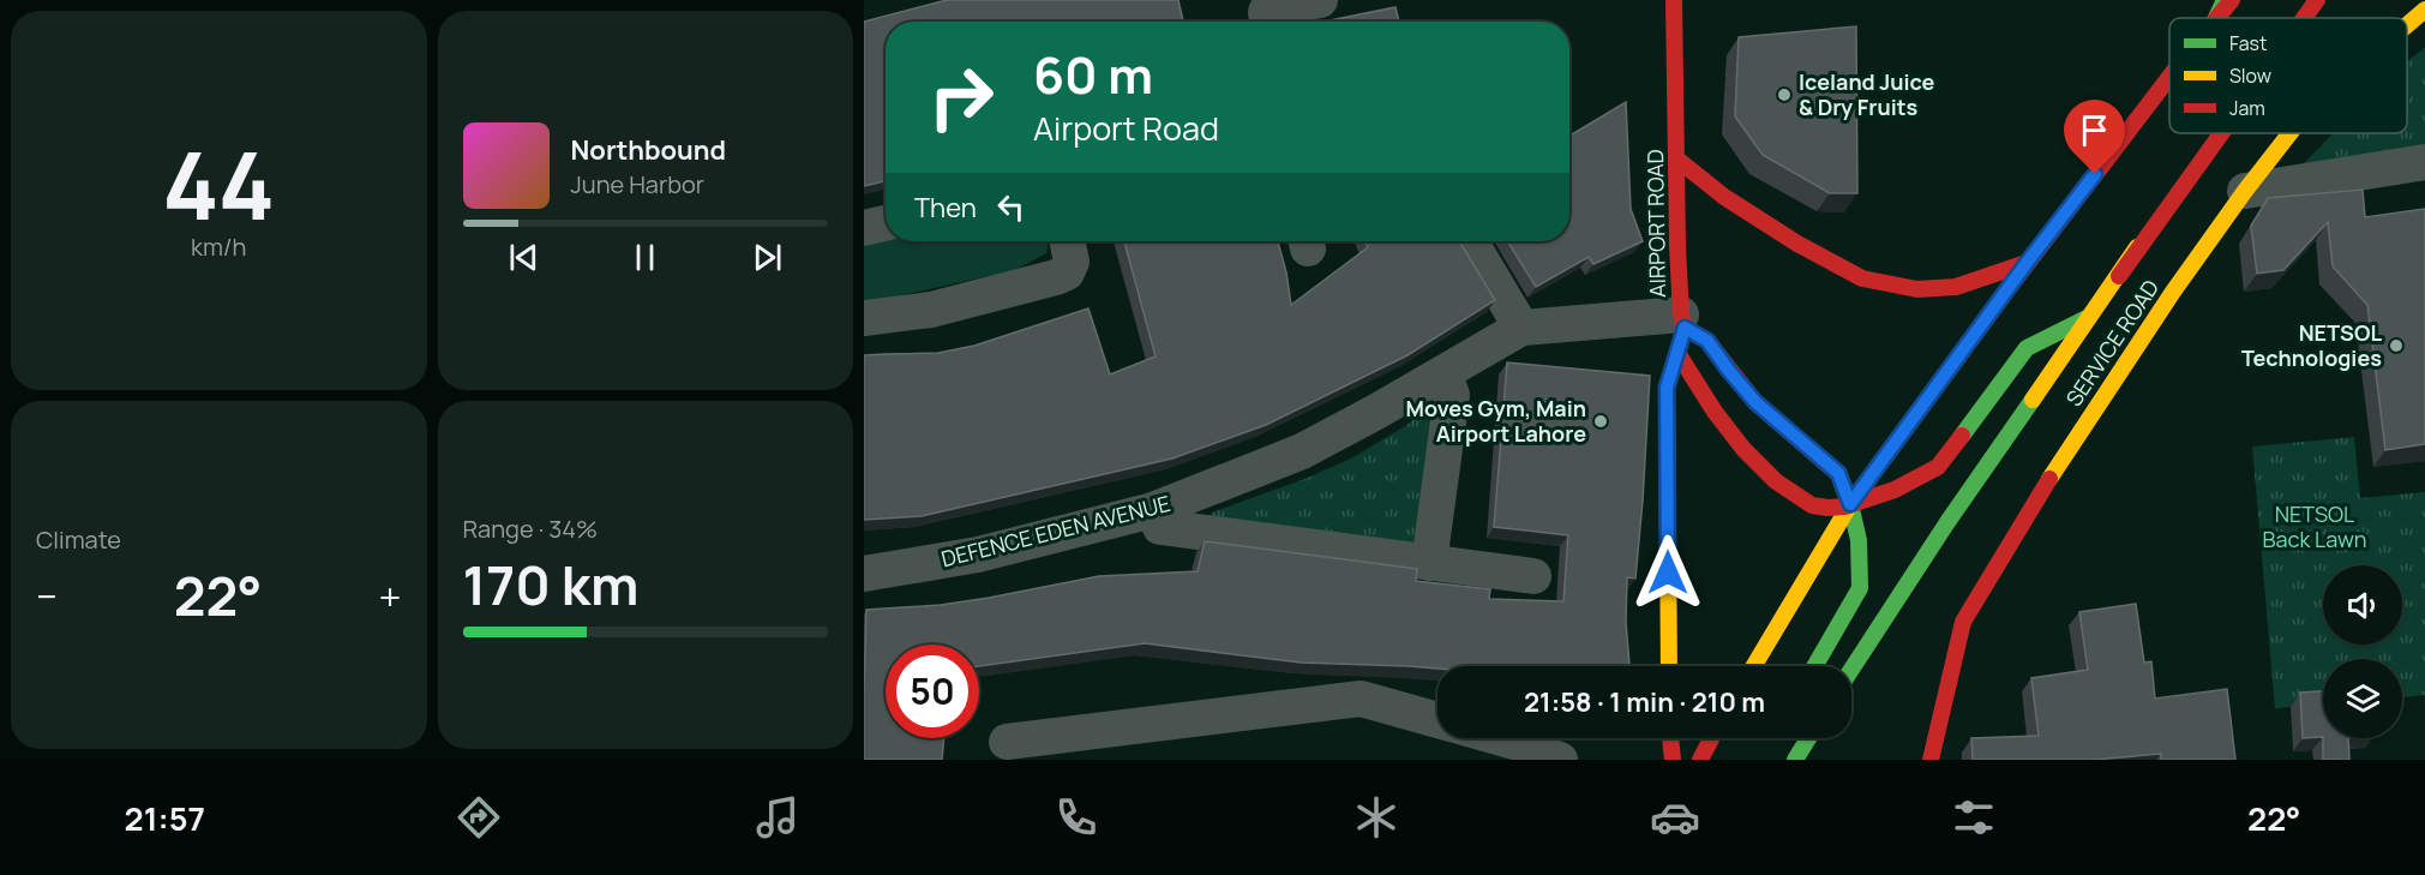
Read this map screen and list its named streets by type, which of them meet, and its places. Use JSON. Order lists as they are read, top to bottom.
{
  "streets": {
    "main road": ["AIRPORT ROAD", "SERVICE ROAD"],
    "street": ["DEFENCE EDEN AVENUE"]
  },
  "crossings": [
    ["AIRPORT ROAD", "DEFENCE EDEN AVENUE"]
  ],
  "parks": ["NETSOL Back Lawn"],
  "places": ["Iceland Juice & Dry Fruits", "NETSOL Technologies", "Moves Gym, Main Airport Lahore"],
  "legend": ["Fast", "Slow", "Jam"],
  "page": {
    "tile": [
      ["44", "km/h"],
      "Climate",
      ["Range · 34%", "170 km"]
    ],
    "turn": ["60 m", "Airport Road"],
    "song": ["Northbound", "June Harbor"],
    "then": "Then",
    "heat": ["−", "22°", "+"],
    "limit": "50",
    "trip": "21:58 · 1 min · 210 m",
    "tabs": ["21:57", "22°"]
  }
}
